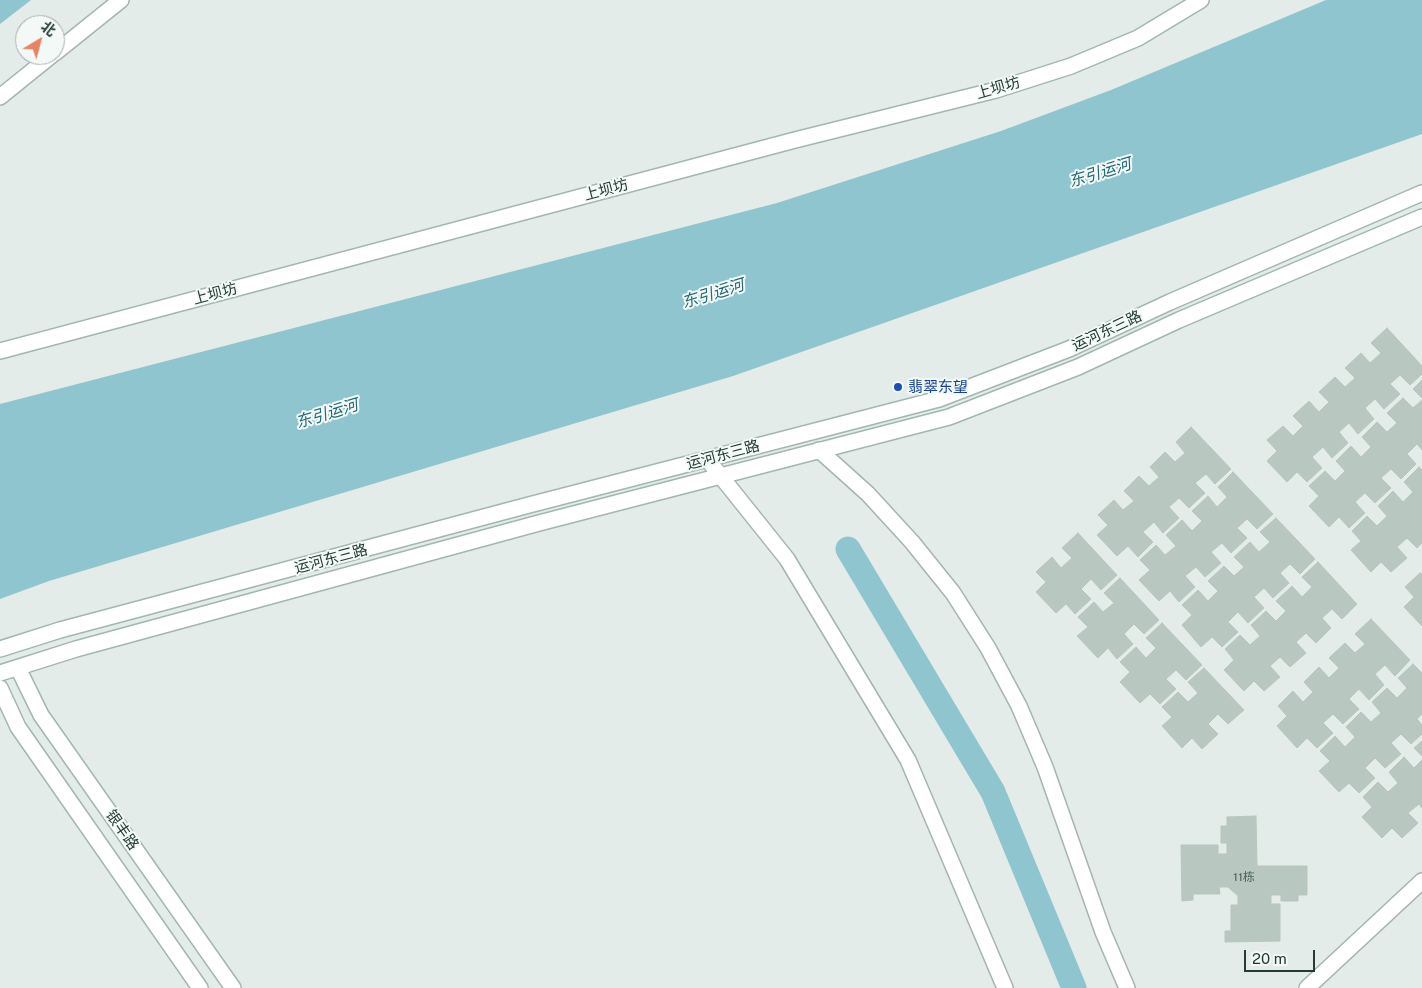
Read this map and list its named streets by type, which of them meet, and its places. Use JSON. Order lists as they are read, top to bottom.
{
  "streets": {
    "street": ["上坝坊", "运河东三路", "银丰路"]
  },
  "crossings": [
    ["运河东三路", "银丰路"]
  ],
  "water": ["东引运河"],
  "places": ["翡翠东望"],
  "house_numbers": ["11栋"],
  "scale_bar": "20 m",
  "north": "top right"
}
